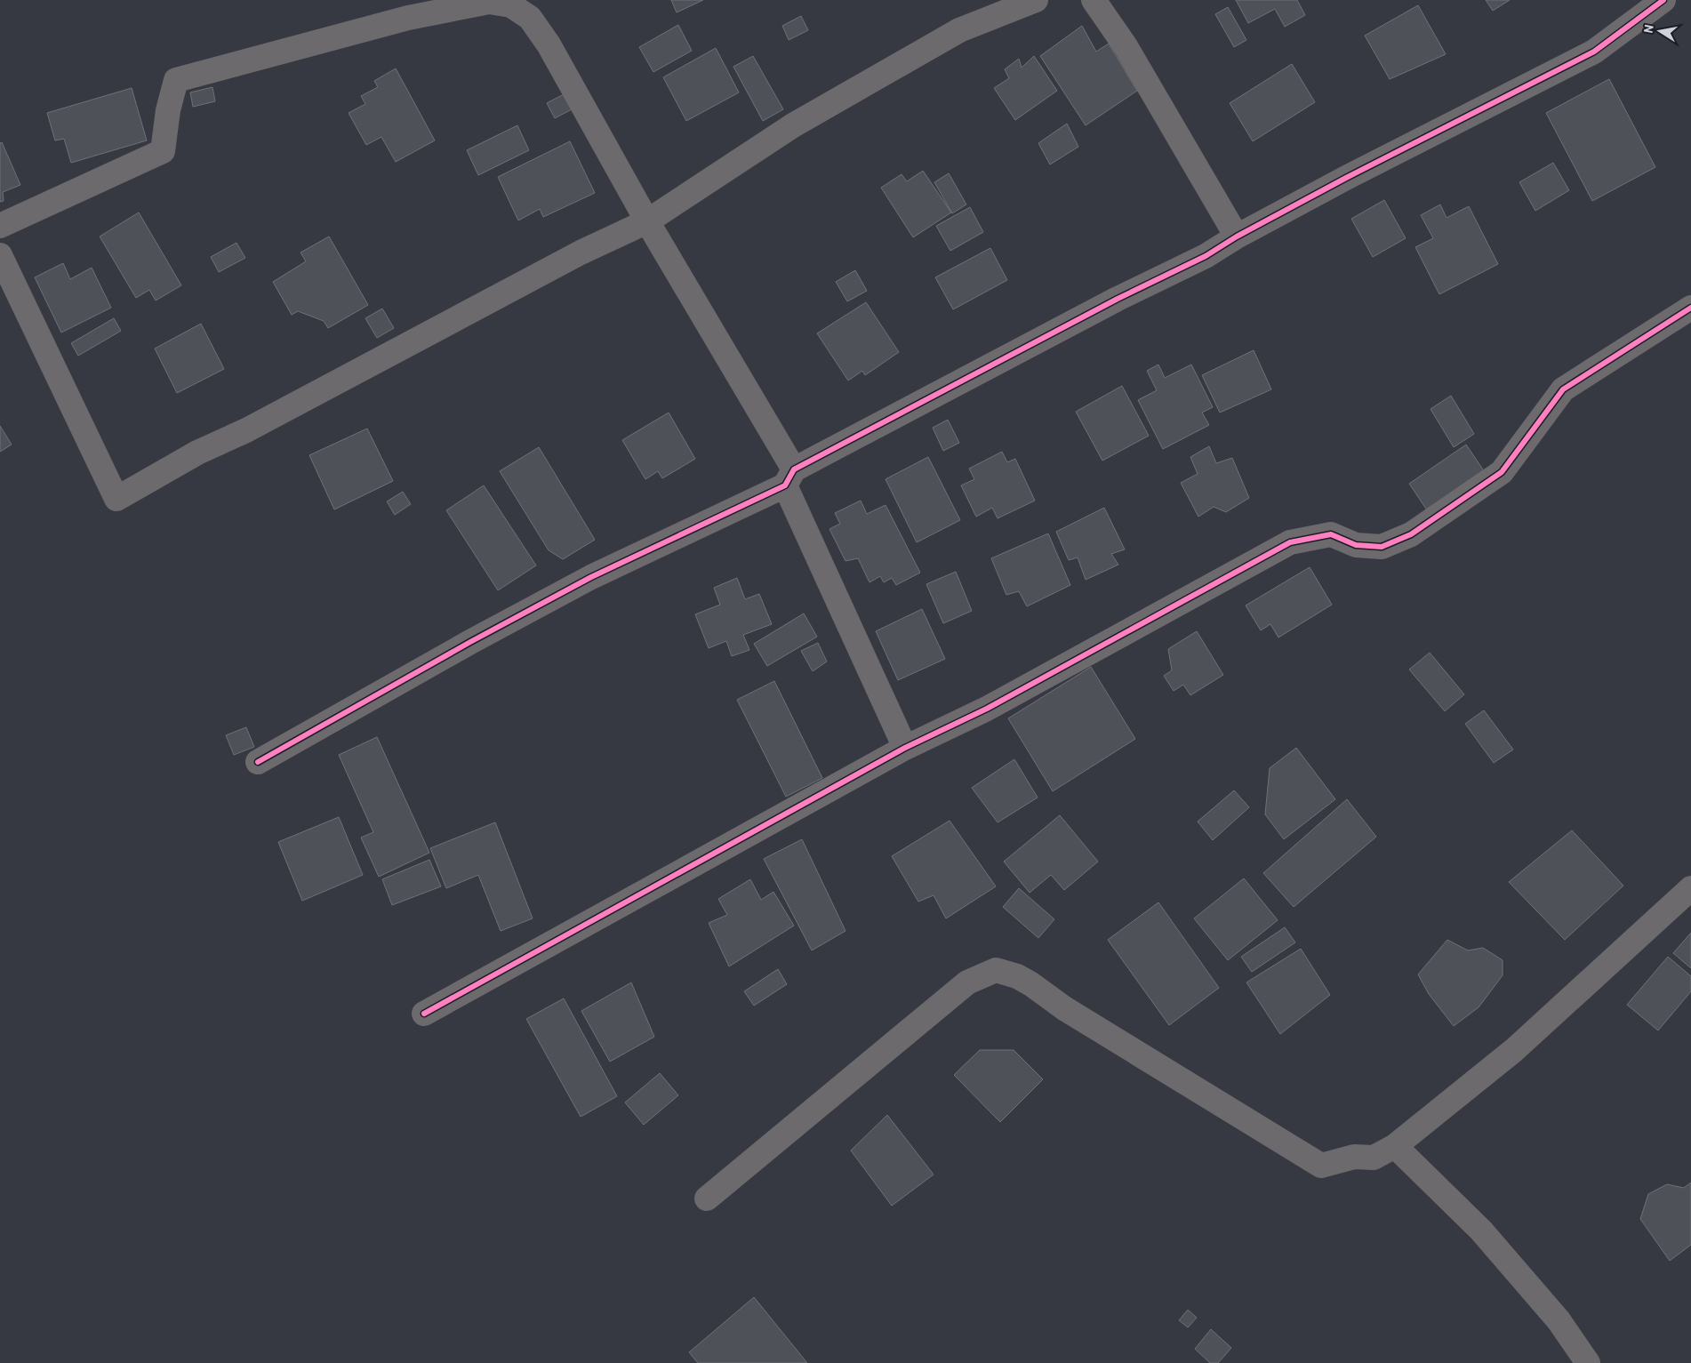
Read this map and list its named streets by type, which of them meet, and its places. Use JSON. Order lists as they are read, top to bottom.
{
  "north": "left"
}
